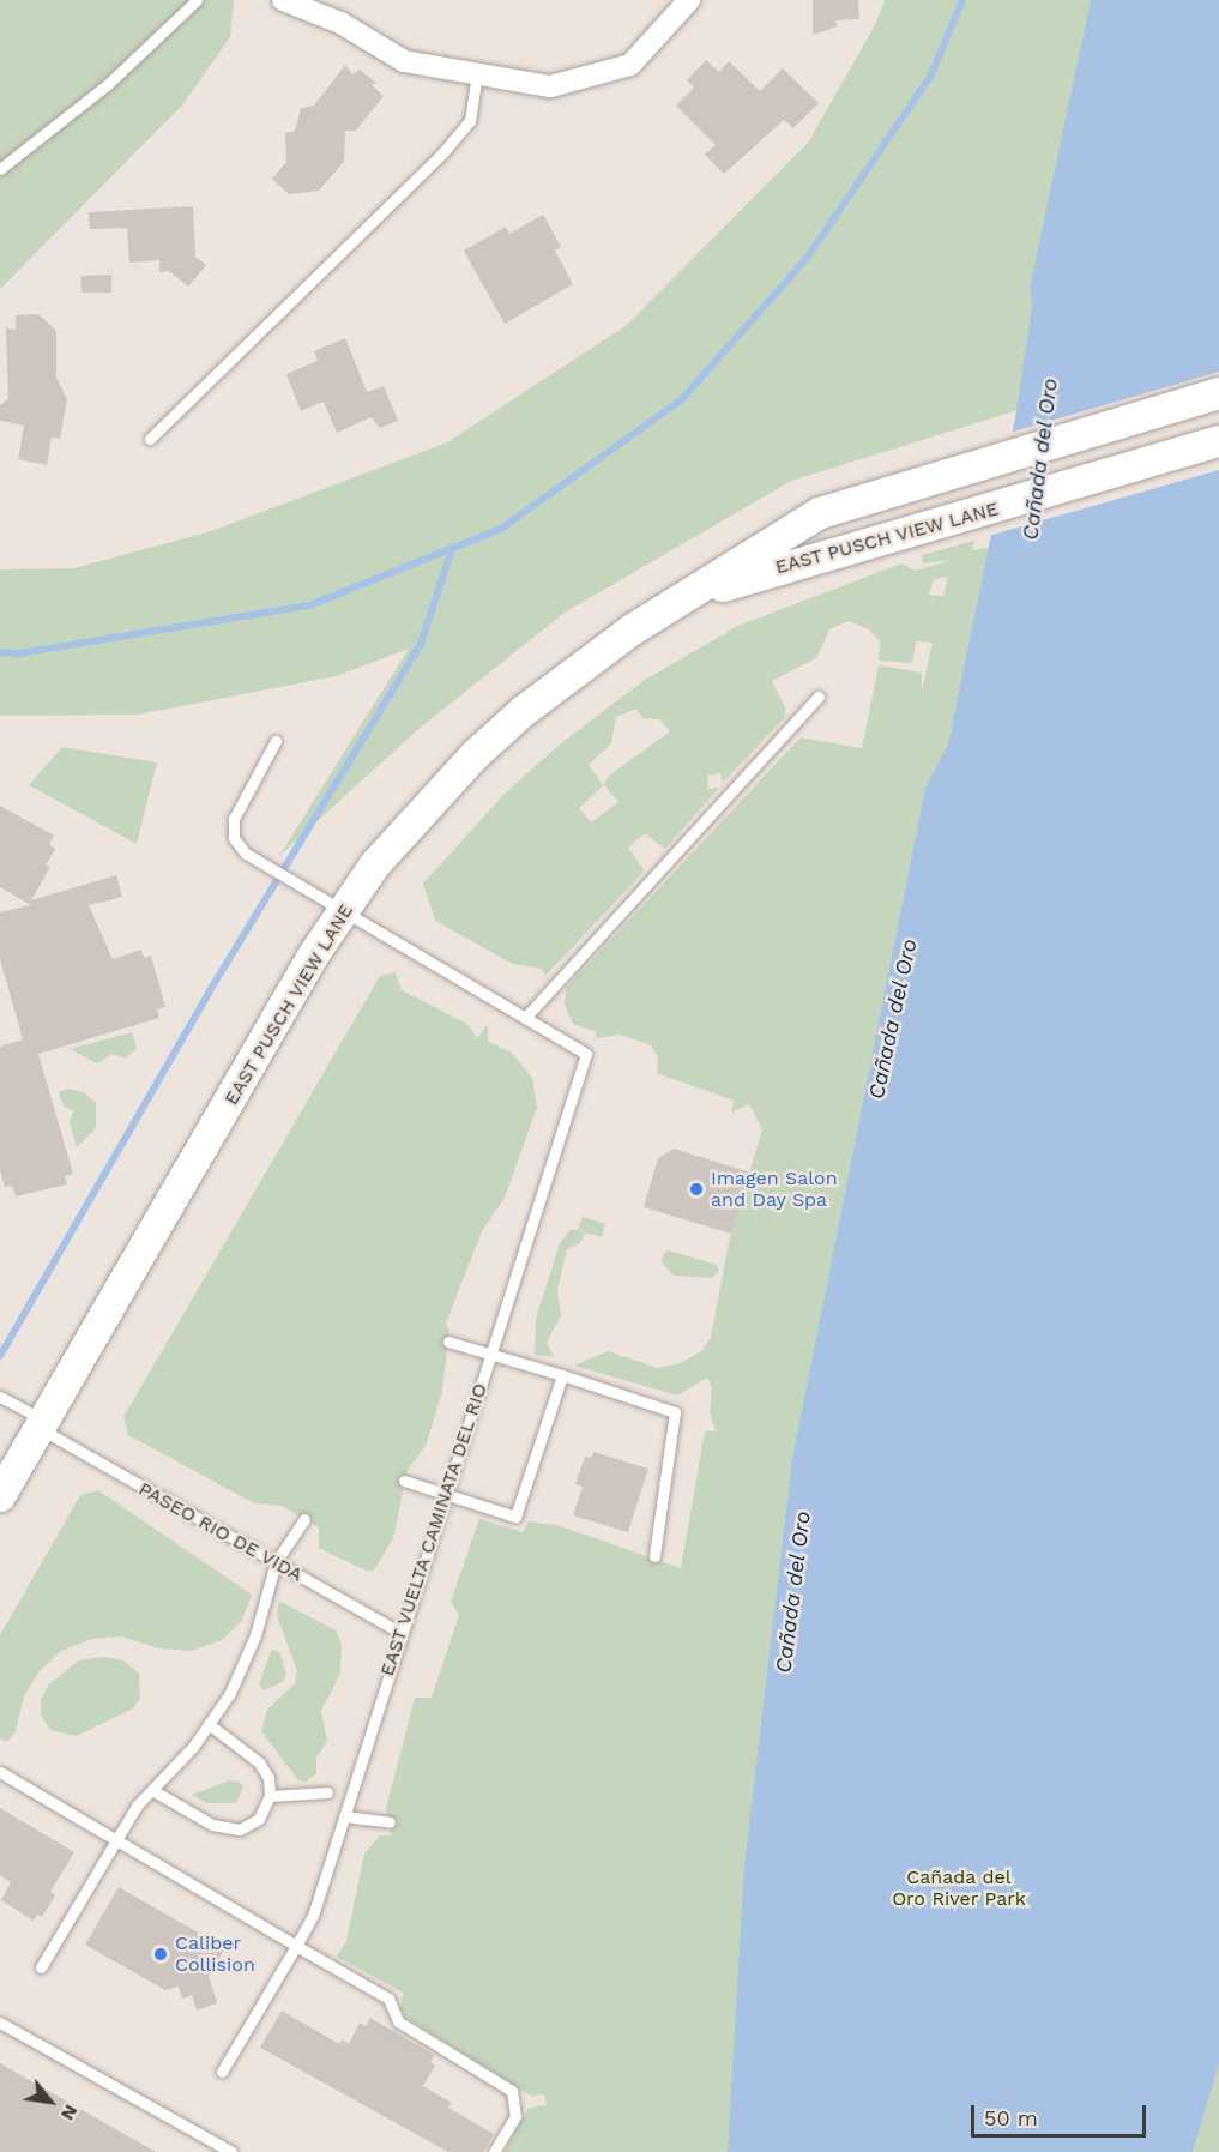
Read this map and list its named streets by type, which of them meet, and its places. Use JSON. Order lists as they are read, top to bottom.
{
  "streets": {
    "main road": ["EAST PUSCH VIEW LANE"],
    "lane": ["EAST VUELTA CAMINATA DEL RIO", "PASEO RIO DE VIDA"]
  },
  "crossings": [
    ["EAST PUSCH VIEW LANE", "EAST VUELTA CAMINATA DEL RIO"],
    ["EAST PUSCH VIEW LANE", "PASEO RIO DE VIDA"],
    ["EAST VUELTA CAMINATA DEL RIO", "PASEO RIO DE VIDA"]
  ],
  "water": ["Cañada del Oro"],
  "parks": ["Cañada del Oro River Park"],
  "places": ["Imagen Salon and Day Spa", "Caliber Collision"],
  "scale_bar": "50 m",
  "north": "bottom right"
}
